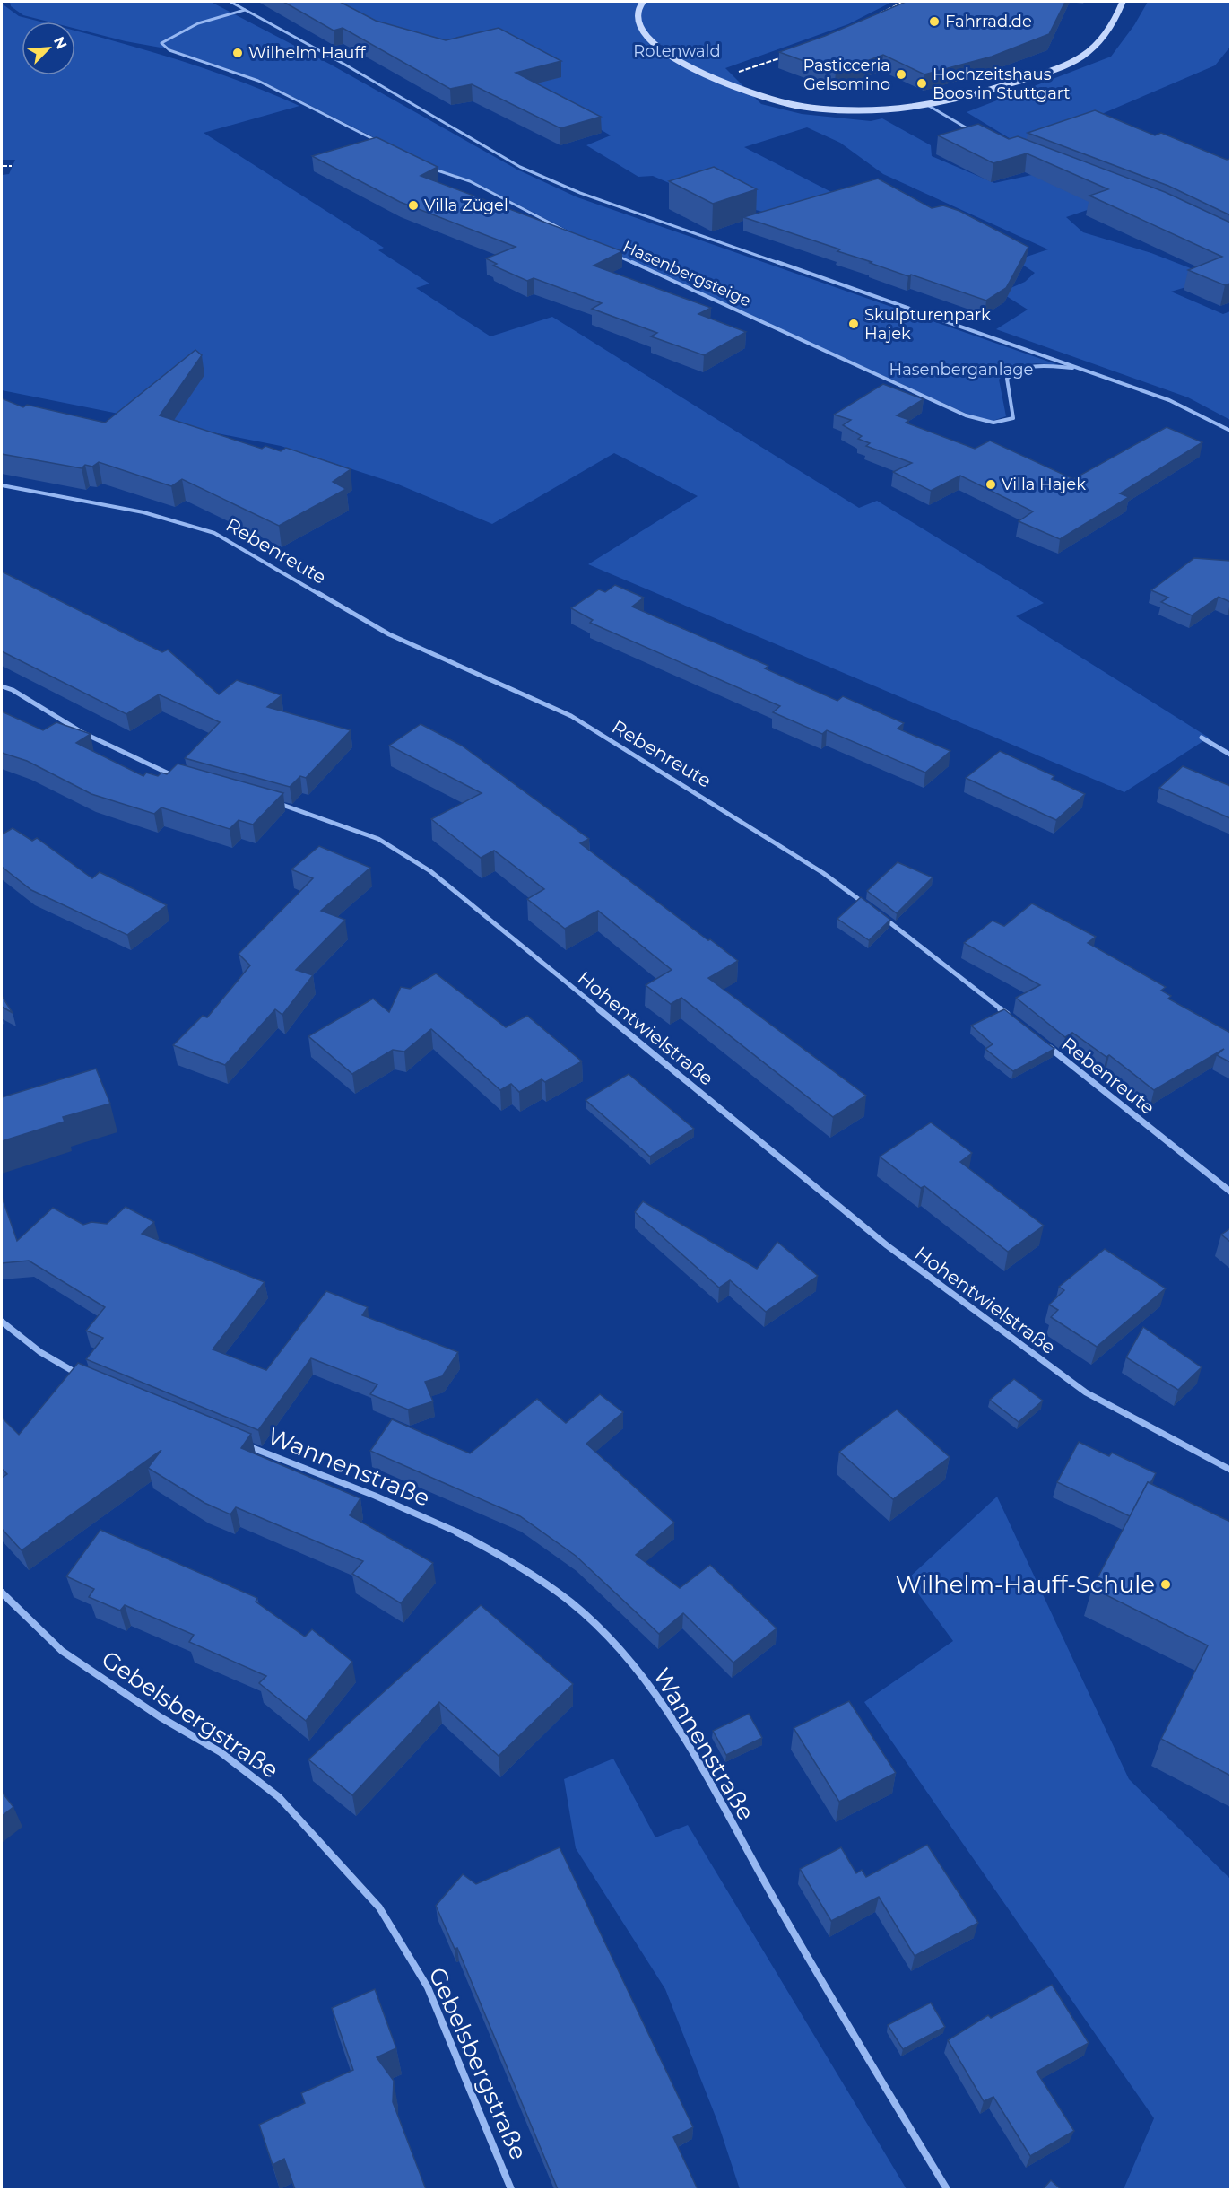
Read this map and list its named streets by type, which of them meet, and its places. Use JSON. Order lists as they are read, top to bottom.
{
  "streets": {
    "street": [
      "Hasenbergsteige",
      "Rebenreute",
      "Hohentwielstraße",
      "Wannenstraße",
      "Gebelsbergstraße"
    ]
  },
  "parks": ["Rotenwald", "Hasenberganlage"],
  "places": [
    "Fahrrad.de",
    "Wilhelm Hauff",
    "Pasticceria Gelsomino",
    "Hochzeitshaus Boos in Stuttgart",
    "Villa Zügel",
    "Skulpturenpark Hajek",
    "Villa Hajek",
    "Wilhelm-Hauff-Schule"
  ],
  "north": "top right"
}
